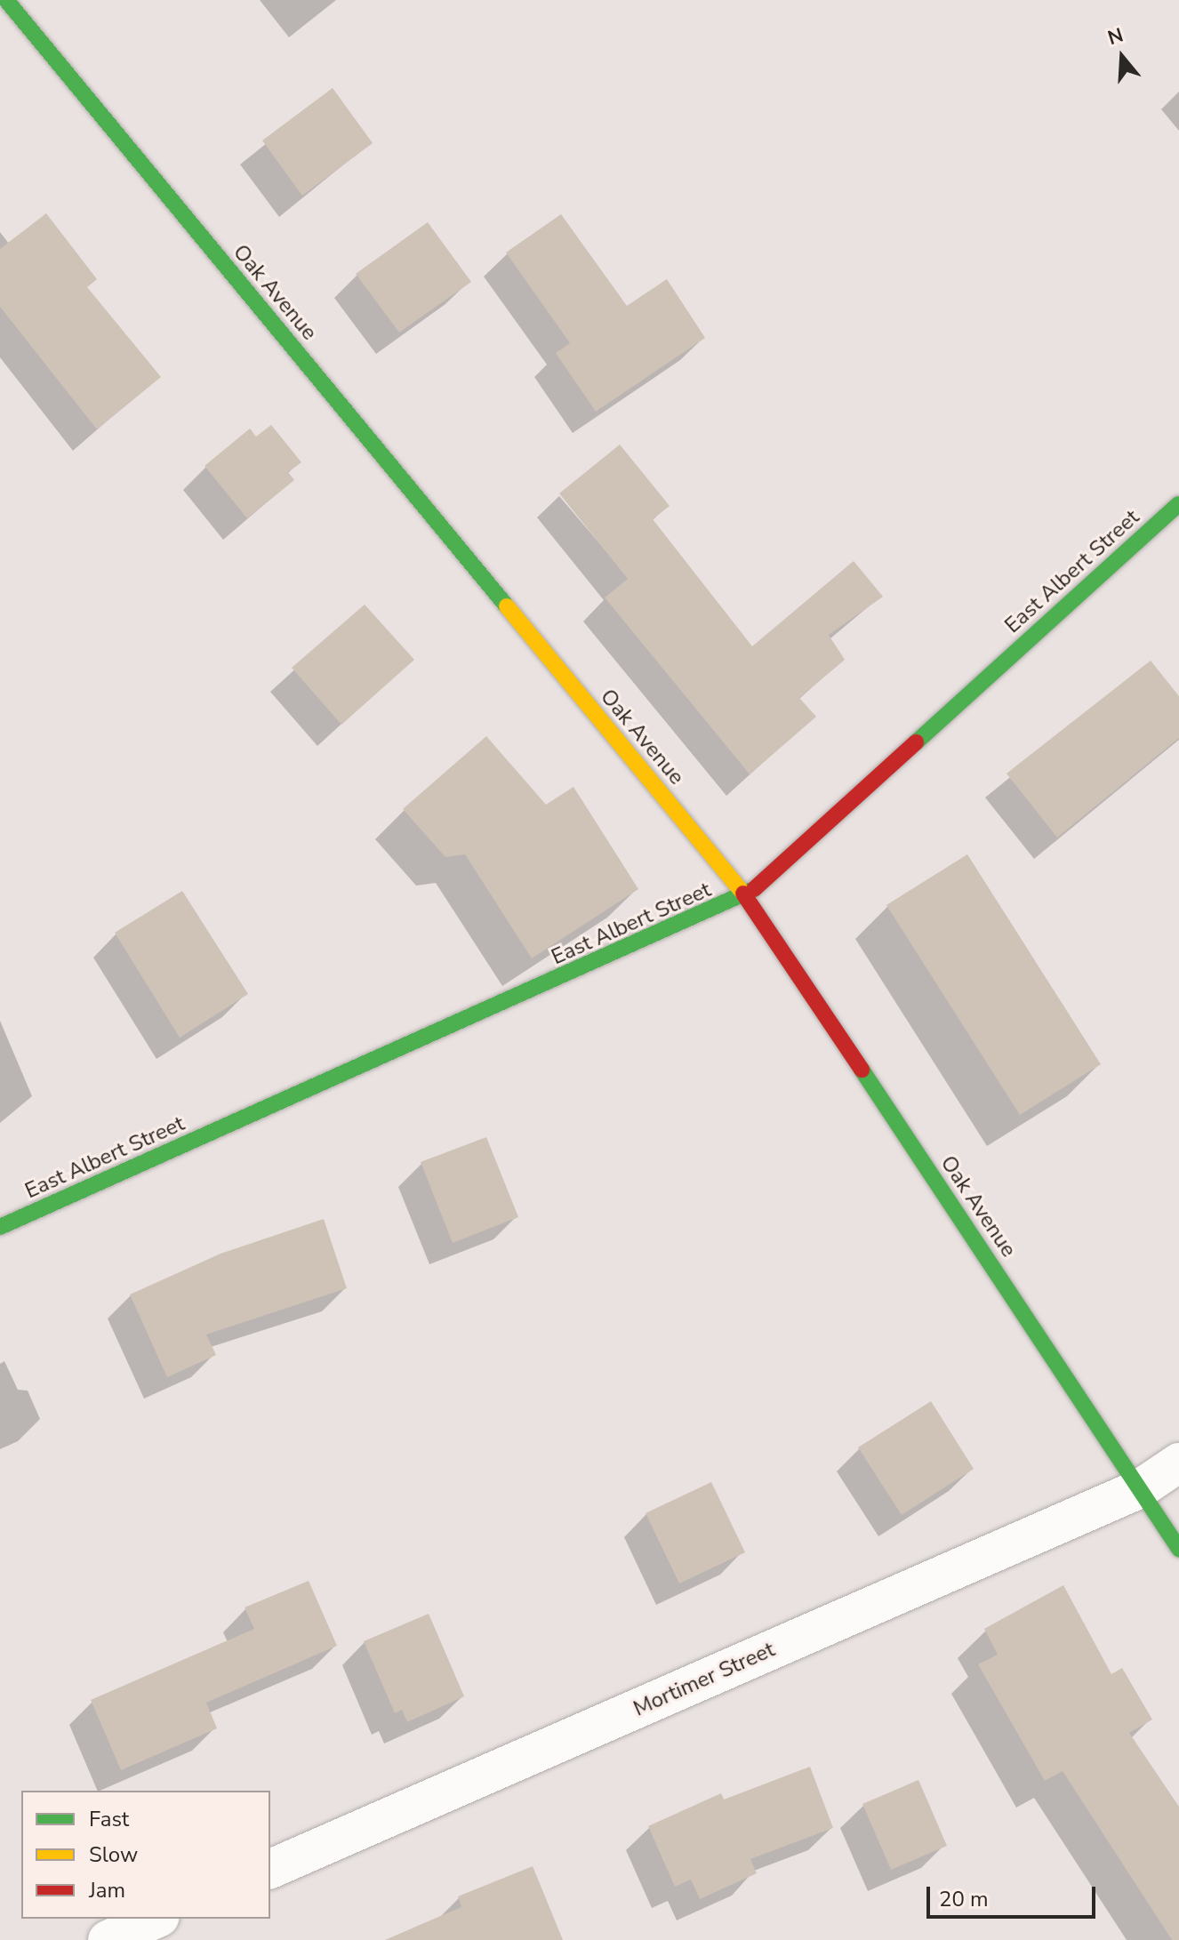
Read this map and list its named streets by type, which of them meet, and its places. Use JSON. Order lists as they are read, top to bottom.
{
  "streets": {
    "street": ["Oak Avenue", "East Albert Street", "Mortimer Street"]
  },
  "crossings": [
    ["Oak Avenue", "East Albert Street"],
    ["Oak Avenue", "Mortimer Street"]
  ],
  "legend": ["Fast", "Slow", "Jam"],
  "scale_bar": "20 m",
  "north": "top"
}
